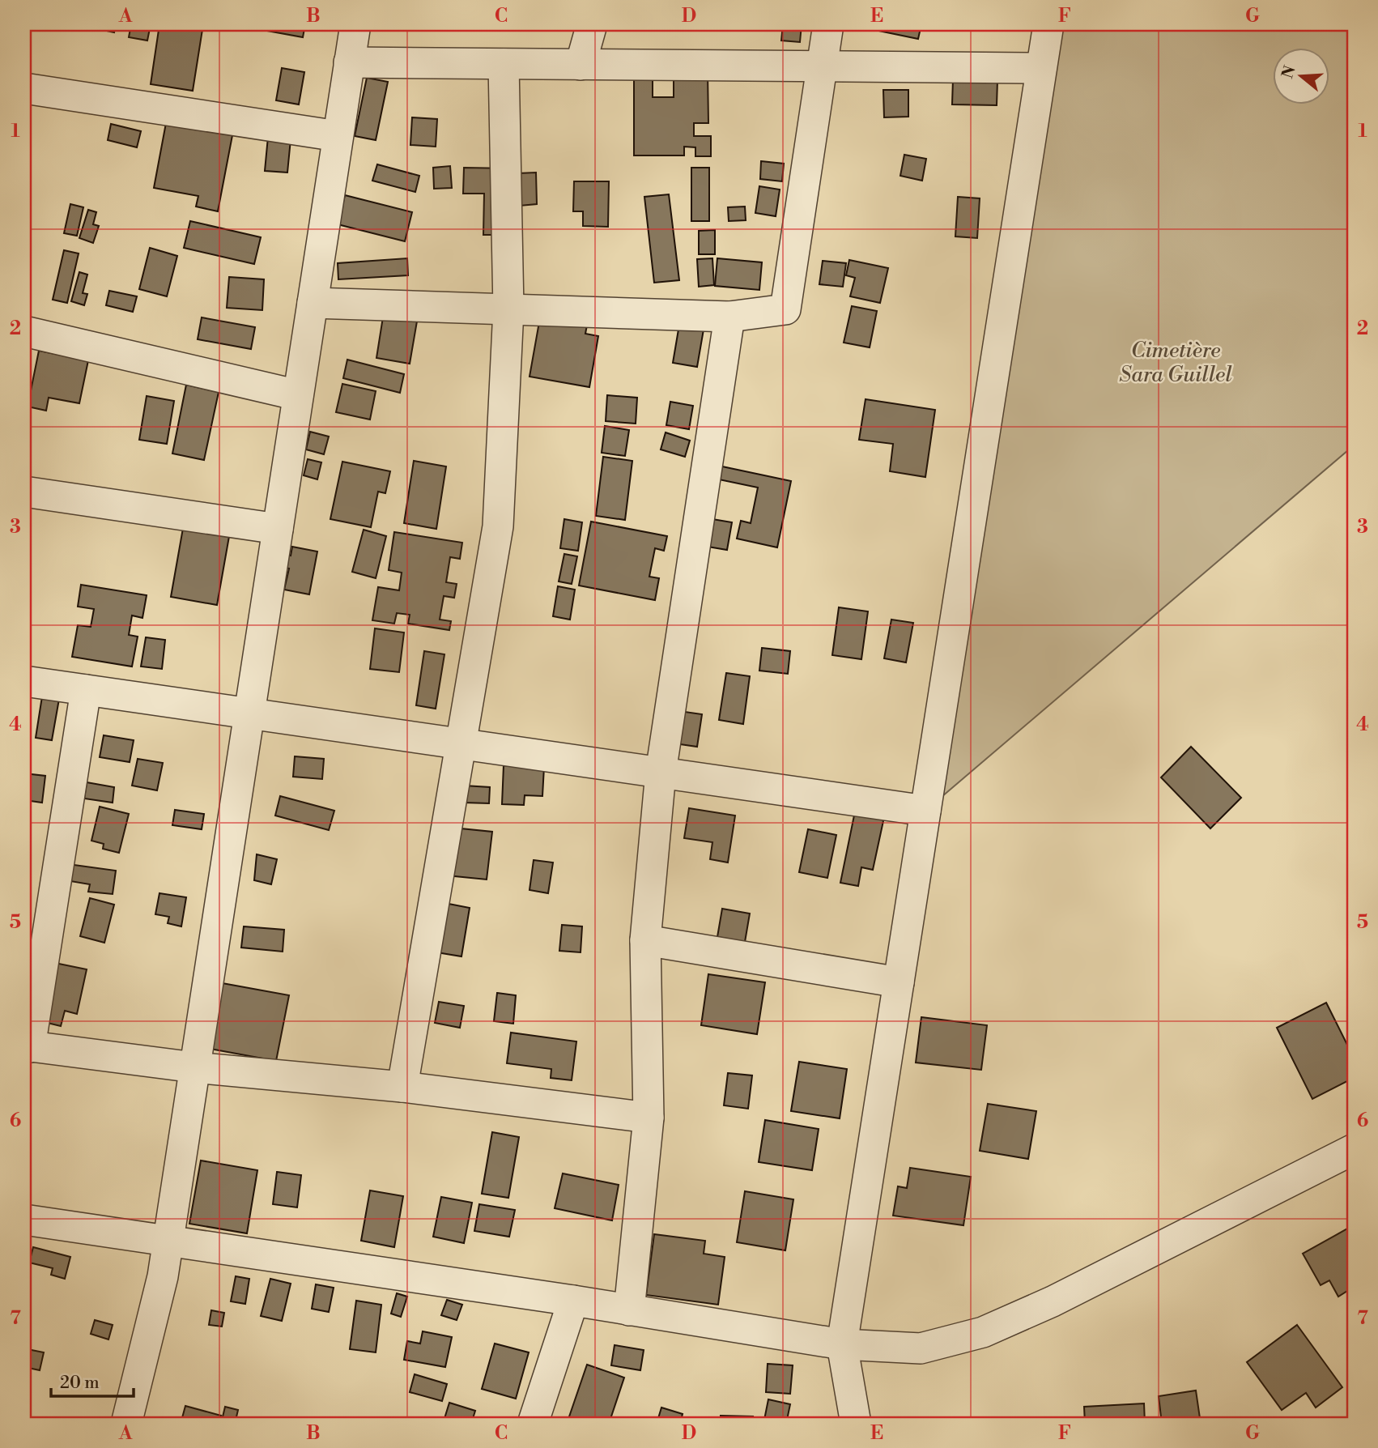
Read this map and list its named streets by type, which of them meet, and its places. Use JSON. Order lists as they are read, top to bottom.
{
  "parks": ["Cimetière Sara Guillel"],
  "scale_bar": "20 m",
  "north": "left",
  "grid": {
    "columns": [
      "A",
      "B",
      "C",
      "D",
      "E",
      "F",
      "G"
    ],
    "rows": [
      "1",
      "2",
      "3",
      "4",
      "5",
      "6",
      "7"
    ]
  }
}
